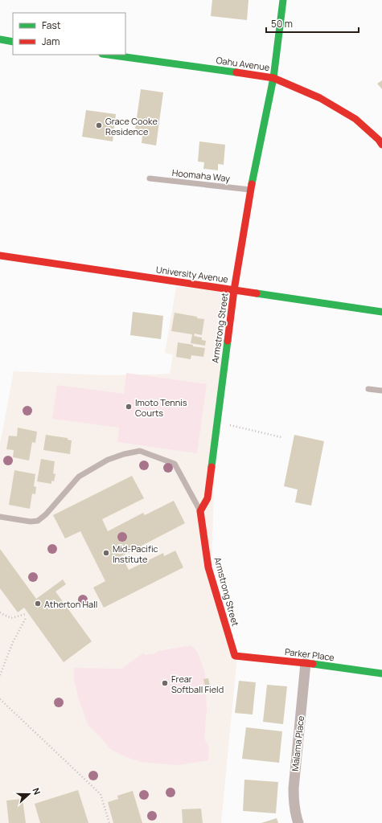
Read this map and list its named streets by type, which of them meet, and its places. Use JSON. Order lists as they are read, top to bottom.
{
  "streets": {
    "street": [
      "Oahu Avenue",
      "University Avenue",
      "Armstrong Street",
      "Parker Place",
      "Malama Place"
    ],
    "lane": ["Hoomaha Way"]
  },
  "crossings": [
    ["Oahu Avenue", "Armstrong Street"],
    ["Hoomaha Way", "Armstrong Street"],
    ["University Avenue", "Armstrong Street"],
    ["Armstrong Street", "Parker Place"],
    ["Parker Place", "Malama Place"]
  ],
  "places": [
    "Grace Cooke Residence",
    "Imoto Tennis Courts",
    "Mid-Pacific Institute",
    "Atherton Hall",
    "Frear Softball Field"
  ],
  "legend": ["Fast", "Jam"],
  "scale_bar": "50 m",
  "north": "right"
}
